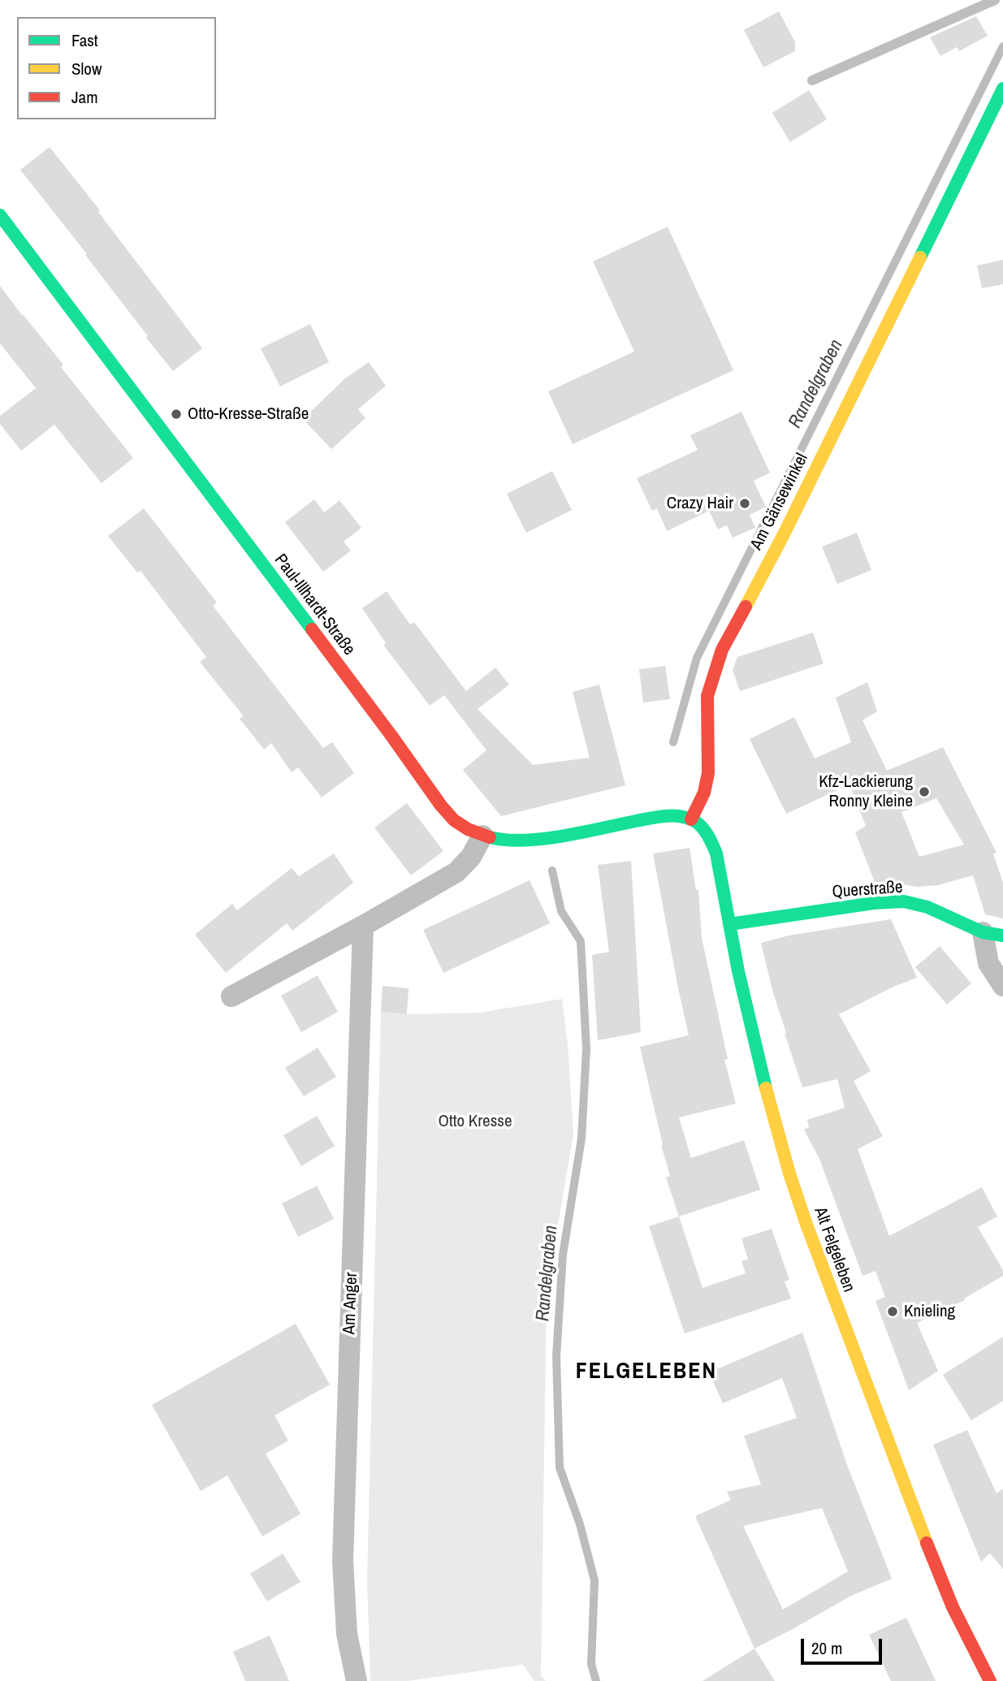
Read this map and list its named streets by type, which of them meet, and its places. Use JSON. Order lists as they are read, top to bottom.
{
  "streets": {
    "street": [
      "Am Gänsewinkel",
      "Paul-Illhardt-Straße",
      "Querstraße",
      "Alt Felgeleben",
      "Am Anger"
    ]
  },
  "crossings": [
    ["Am Gänsewinkel", "Paul-Illhardt-Straße"],
    ["Am Gänsewinkel", "Alt Felgeleben"],
    ["Paul-Illhardt-Straße", "Alt Felgeleben"],
    ["Querstraße", "Alt Felgeleben"]
  ],
  "districts": ["FELGELEBEN"],
  "water": ["Randelgraben"],
  "parks": ["Otto Kresse"],
  "places": [
    "Otto-Kresse-Straße",
    "Crazy Hair",
    "Kfz-Lackierung Ronny Kleine",
    "Knieling"
  ],
  "legend": ["Fast", "Slow", "Jam"],
  "scale_bar": "20 m"
}
